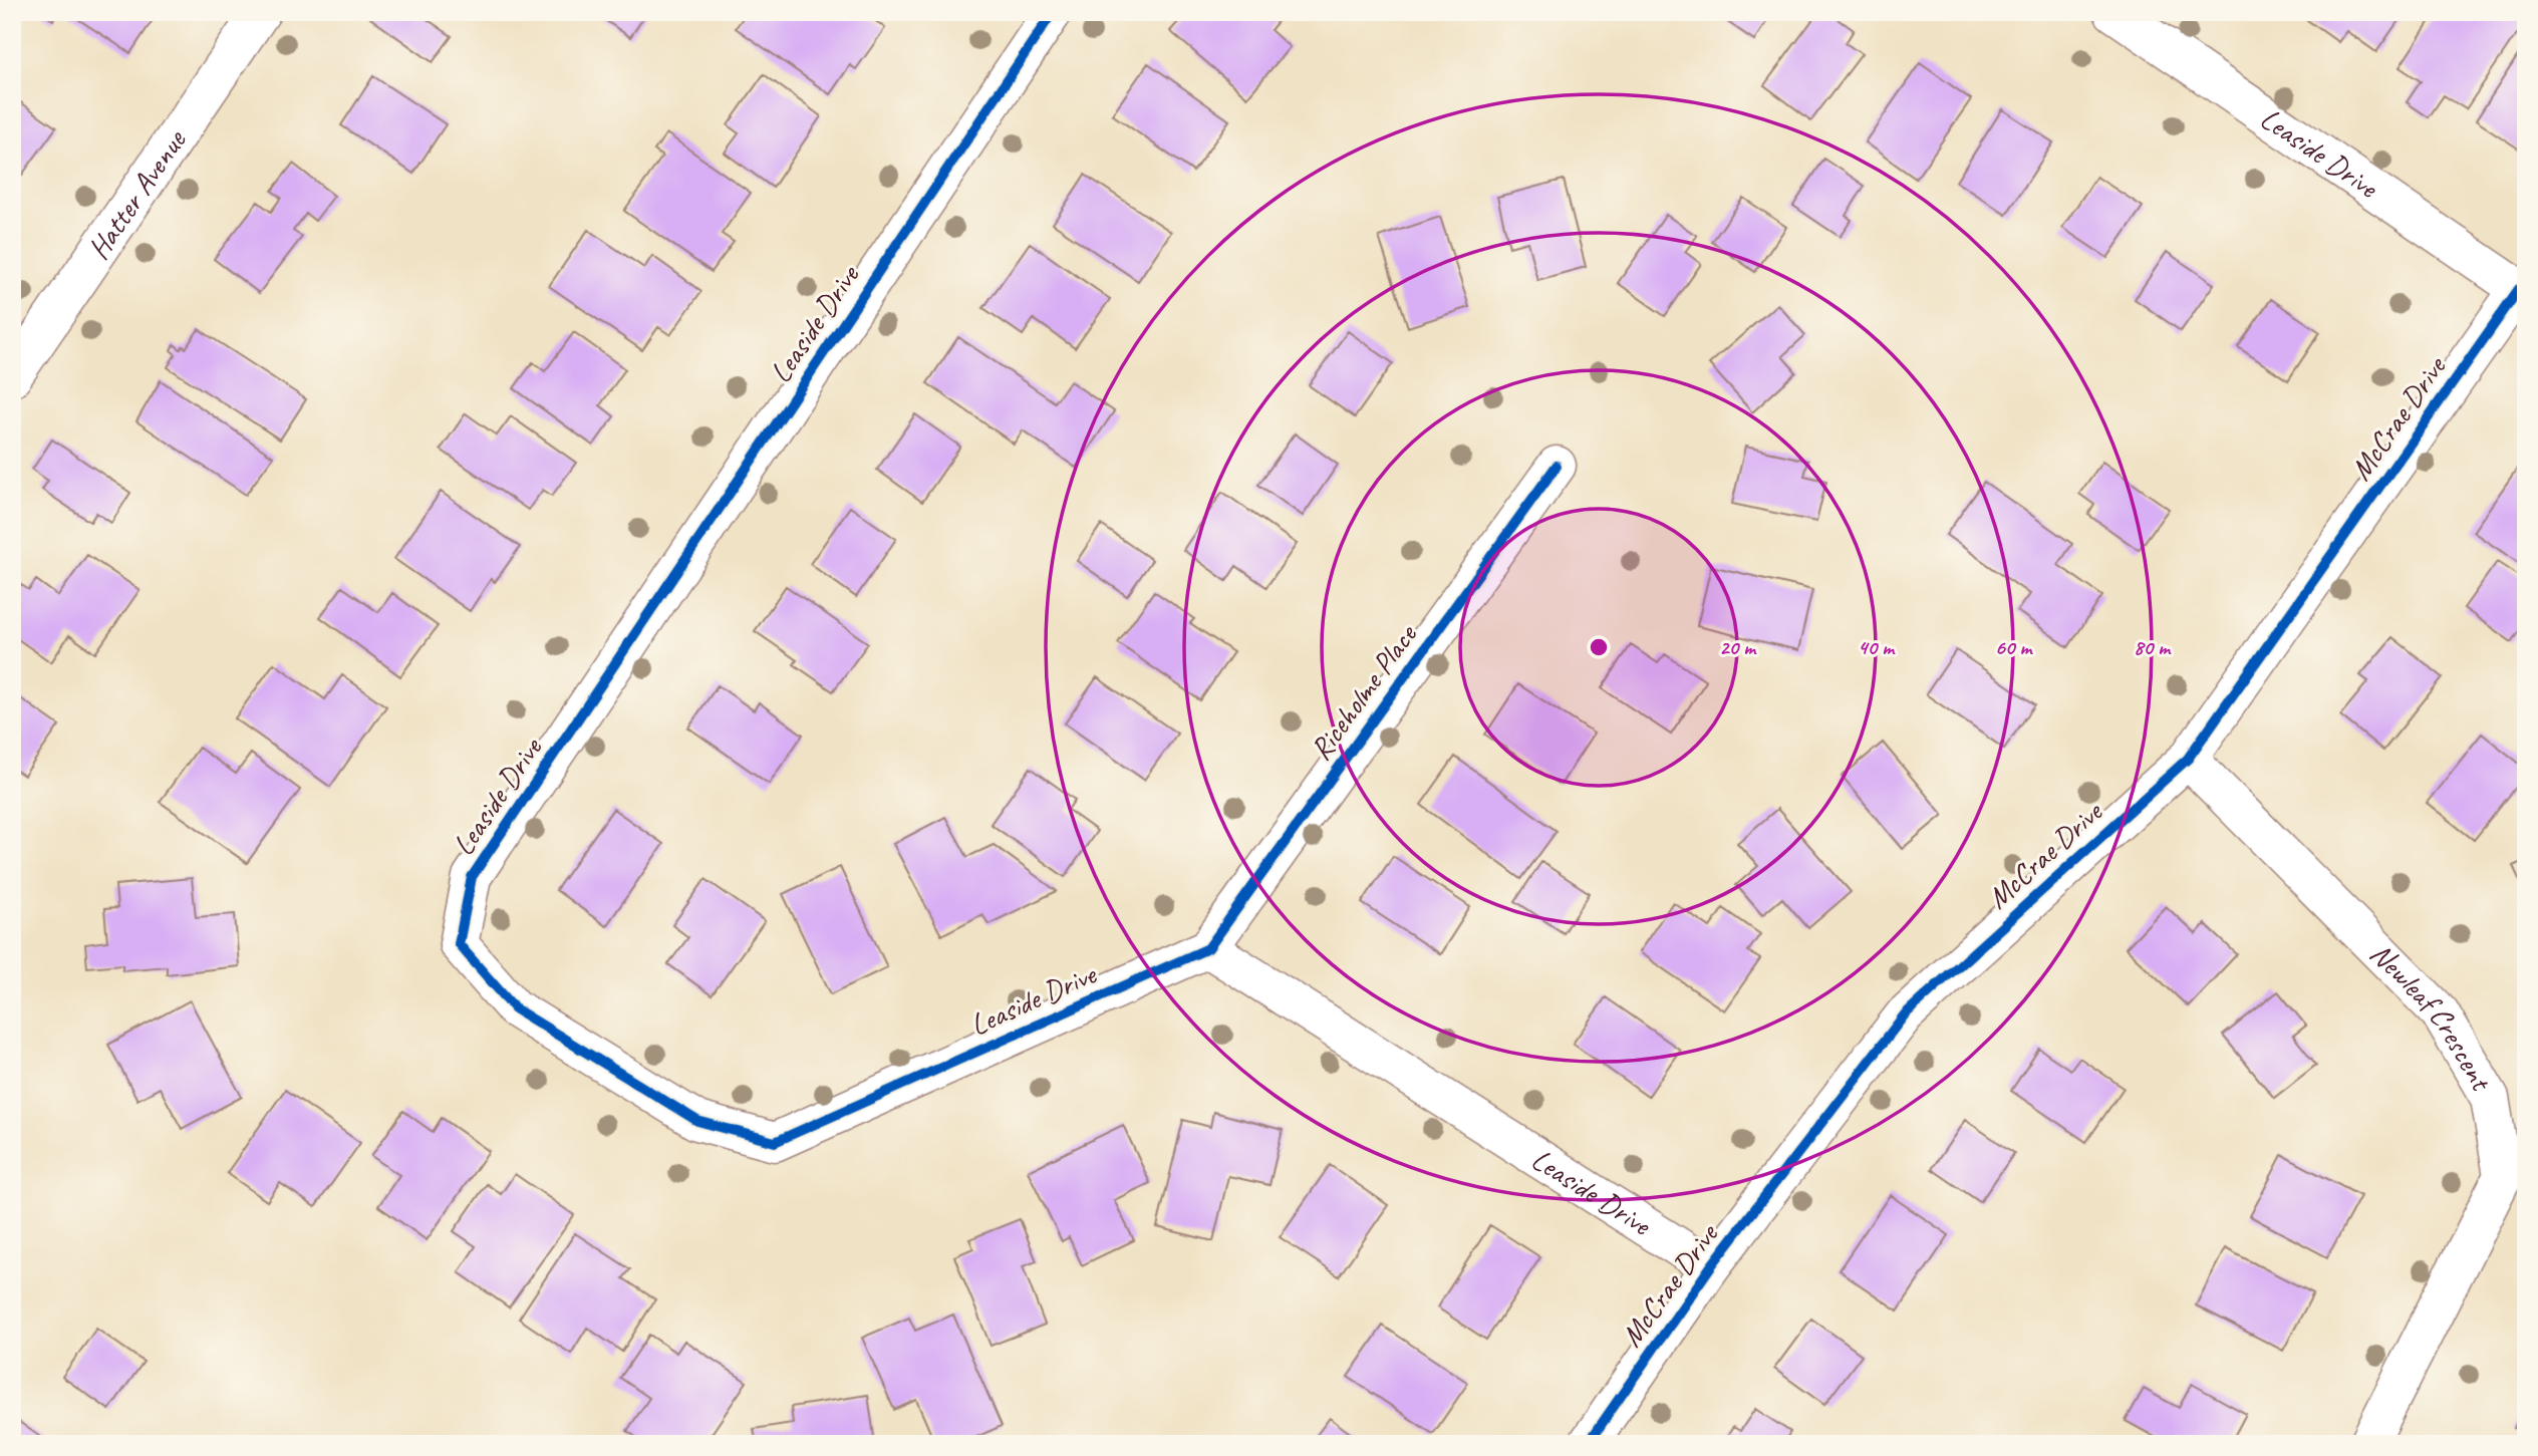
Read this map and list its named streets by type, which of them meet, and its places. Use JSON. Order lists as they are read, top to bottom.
{
  "streets": {
    "street": [
      "Leaside Drive",
      "Hatter Avenue",
      "McCrae Drive",
      "Riceholme Place",
      "Newleaf Crescent"
    ]
  },
  "crossings": [
    ["Leaside Drive", "McCrae Drive"],
    ["Leaside Drive", "Riceholme Place"],
    ["McCrae Drive", "Newleaf Crescent"]
  ],
  "rings": [
    "20 m",
    "40 m",
    "60 m",
    "80 m"
  ]
}
